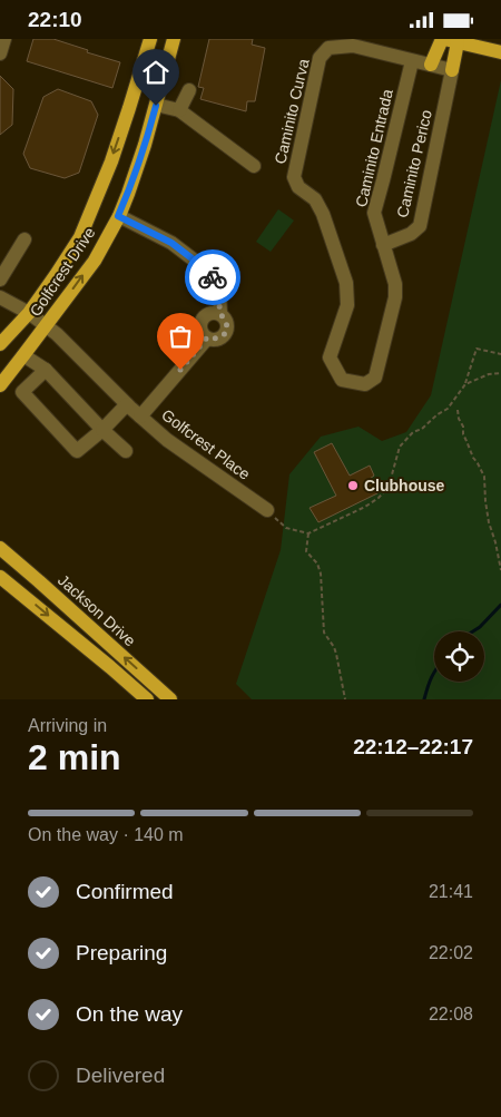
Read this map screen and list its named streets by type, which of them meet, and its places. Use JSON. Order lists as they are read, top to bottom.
{
  "streets": {
    "main road": ["Golfcrest Drive", "Jackson Drive"],
    "street": [
      "Caminito Curva",
      "Caminito Entrada",
      "Caminito Perico",
      "Golfcrest Place"
    ]
  },
  "crossings": [
    ["Caminito Curva", "Caminito Entrada"],
    ["Caminito Entrada", "Caminito Perico"],
    ["Golfcrest Drive", "Golfcrest Place"]
  ],
  "places": ["Clubhouse"],
  "page": {
    "status": "22:10",
    "heading": ["2 min", "Arriving in", "22:12–22:17"],
    "bar": "On the way · 140 m",
    "list": [
      ["Confirmed", "21:41"],
      ["Preparing", "22:02"],
      ["On the way", "22:08"],
      "Delivered"
    ]
  }
}
